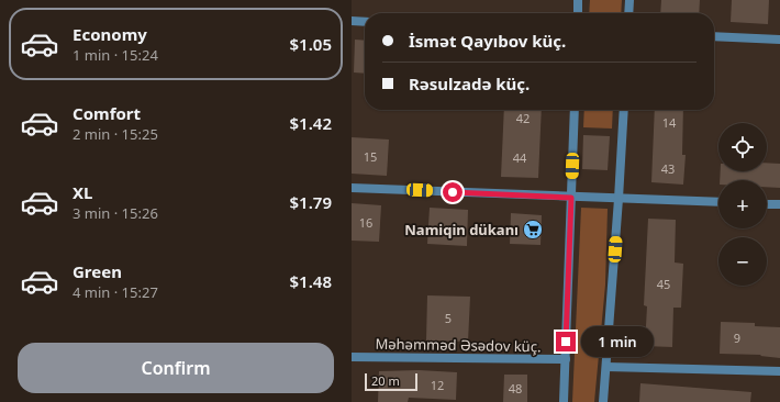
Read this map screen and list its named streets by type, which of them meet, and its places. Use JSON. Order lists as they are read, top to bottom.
{
  "streets": {
    "street": ["Məhəmməd Əsədov küç."]
  },
  "places": {
    "supermarket": ["Namiqin dükanı"]
  },
  "house_numbers": [
    "42",
    "14",
    "15",
    "44",
    "43",
    "16",
    "45",
    "5",
    "9",
    "12",
    "48"
  ],
  "scale_bar": "20 m",
  "page": {
    "list": [
      {
        "name": "Economy",
        "note": "1 min · 15:24",
        "value": "$1.05"
      },
      {
        "name": "Comfort",
        "note": "2 min · 15:25",
        "value": "$1.42"
      },
      {
        "name": "XL",
        "note": "3 min · 15:26",
        "value": "$1.79"
      },
      {
        "name": "Green",
        "note": "4 min · 15:27",
        "value": "$1.48"
      }
    ],
    "banner": ["İsmət Qayıbov küç.", "Rəsulzadə küç."],
    "map_buttons": ["+", "−"],
    "bubble": "1 min",
    "buttons": "Confirm",
    "scale": "20 m"
  }
}
